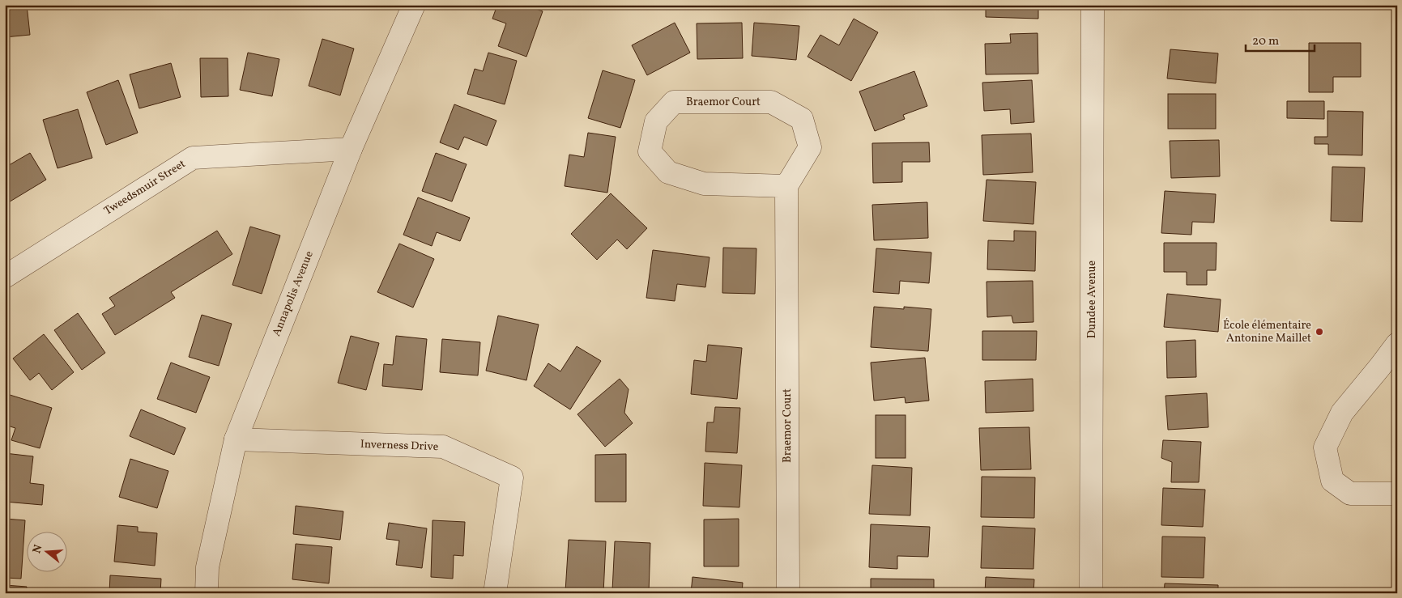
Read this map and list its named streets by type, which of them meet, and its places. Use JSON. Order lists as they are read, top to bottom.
{
  "streets": {
    "street": [
      "Braemor Court",
      "Tweedsmuir Street",
      "Annapolis Avenue",
      "Dundee Avenue",
      "Inverness Drive"
    ]
  },
  "crossings": [
    ["Tweedsmuir Street", "Annapolis Avenue"],
    ["Annapolis Avenue", "Inverness Drive"]
  ],
  "places": ["École élémentaire Antonine Maillet"],
  "scale_bar": "20 m",
  "north": "left"
}
